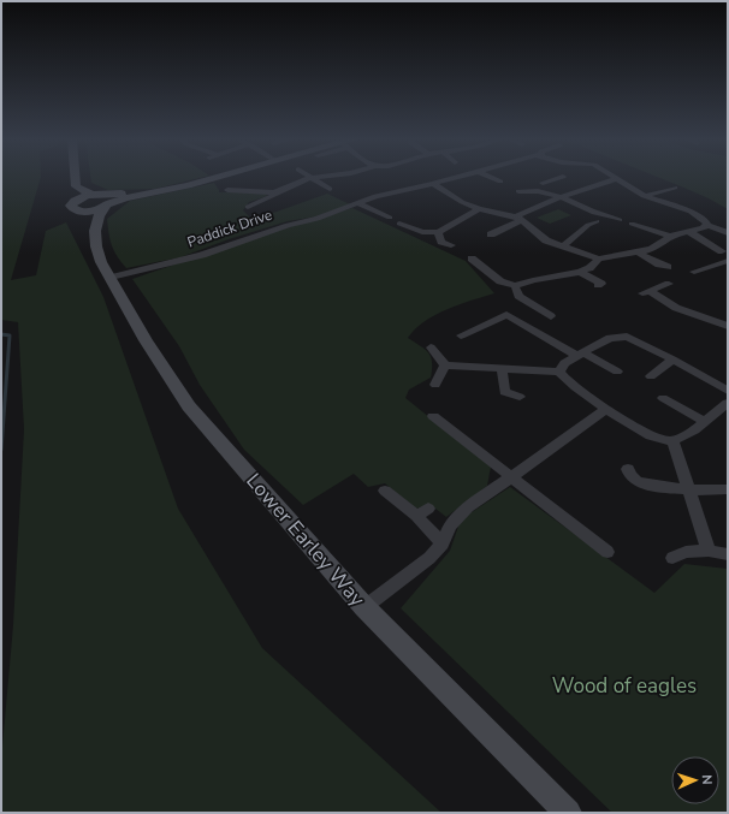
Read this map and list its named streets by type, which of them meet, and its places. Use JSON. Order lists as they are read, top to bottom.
{
  "streets": {
    "main road": ["Lower Earley Way"],
    "street": ["Paddick Drive"]
  },
  "crossings": [
    ["Paddick Drive", "Lower Earley Way"]
  ],
  "parks": ["Wood of eagles"],
  "north": "right"
}
